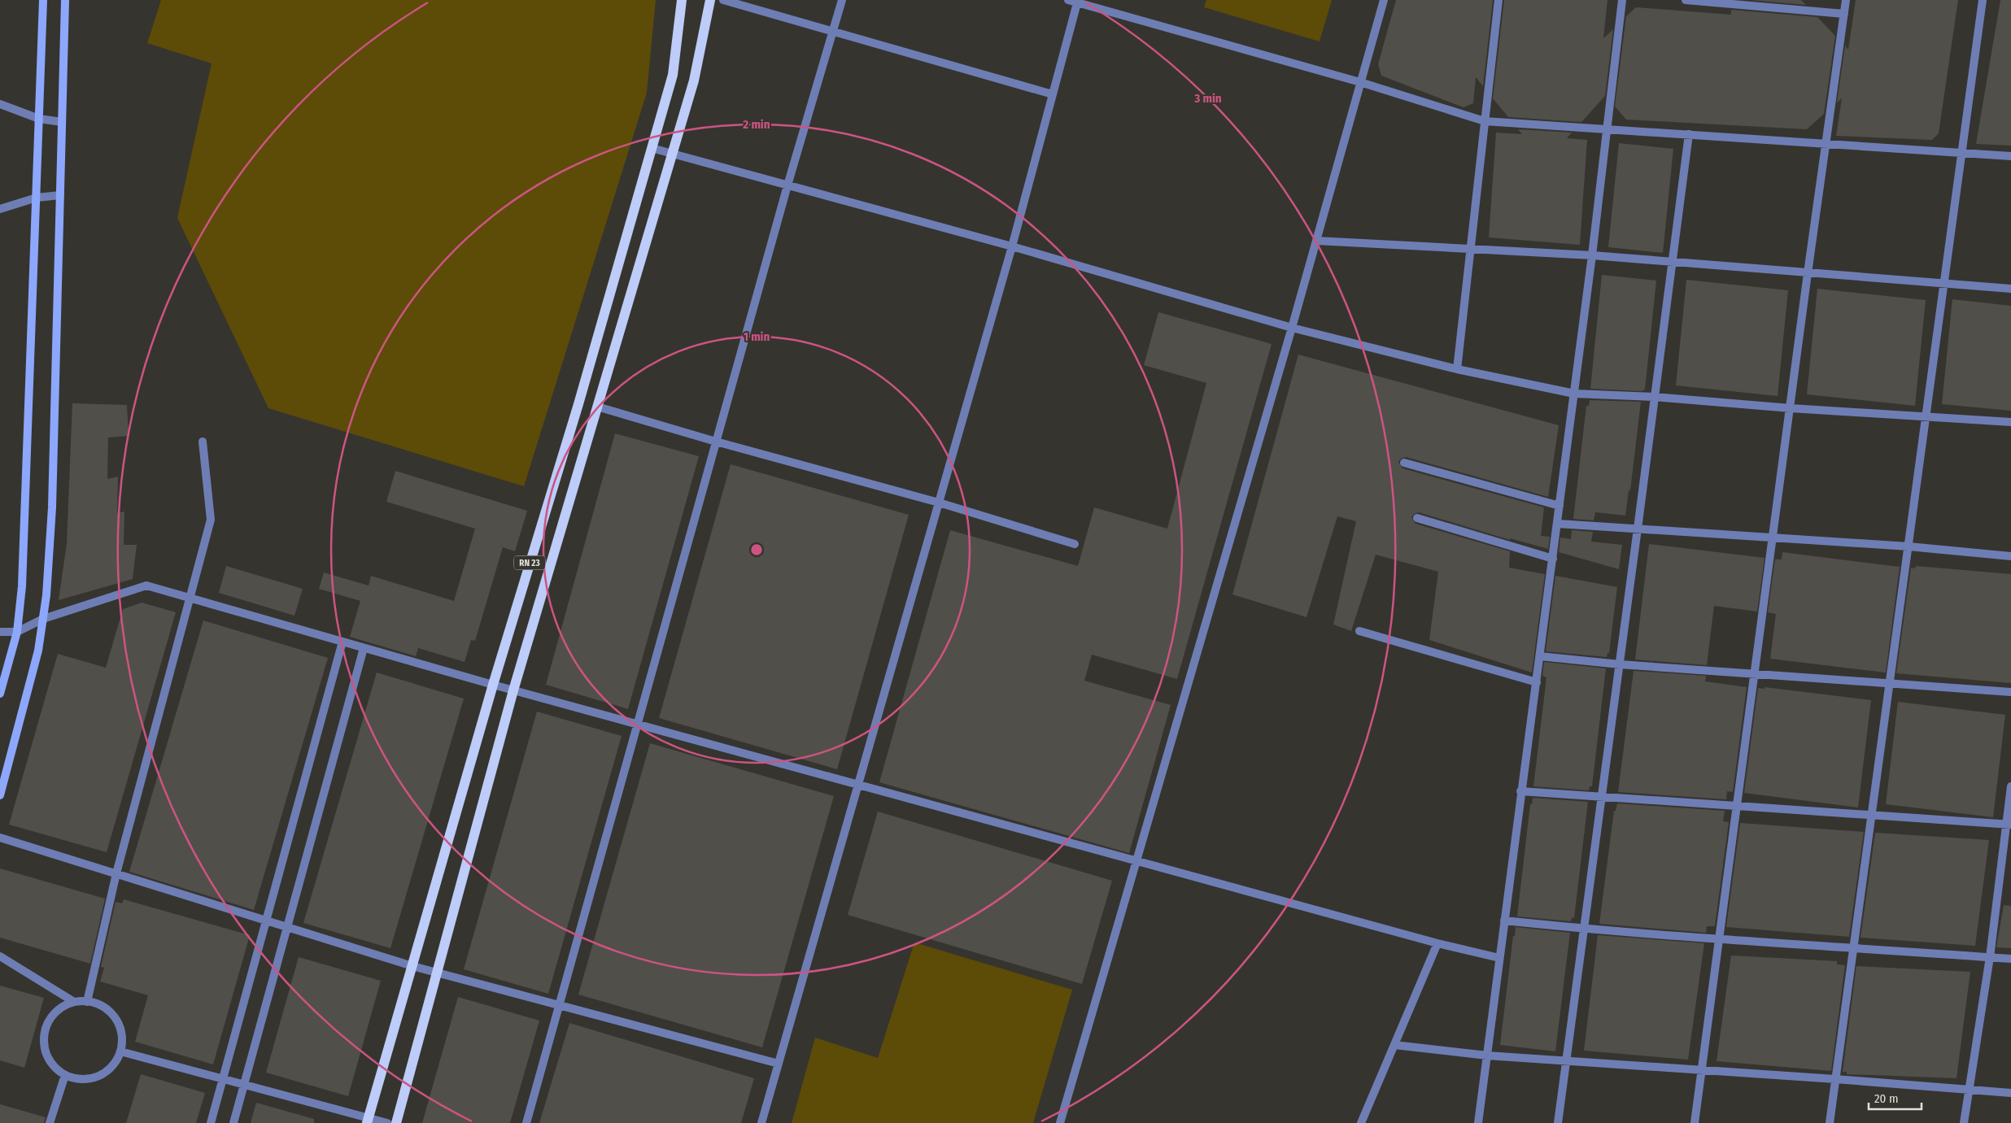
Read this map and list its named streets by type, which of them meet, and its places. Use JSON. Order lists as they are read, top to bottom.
{
  "streets": {
    "main road": ["RN 23"]
  },
  "scale_bar": "20 m",
  "rings": ["3 min", "2 min", "1 min"]
}
